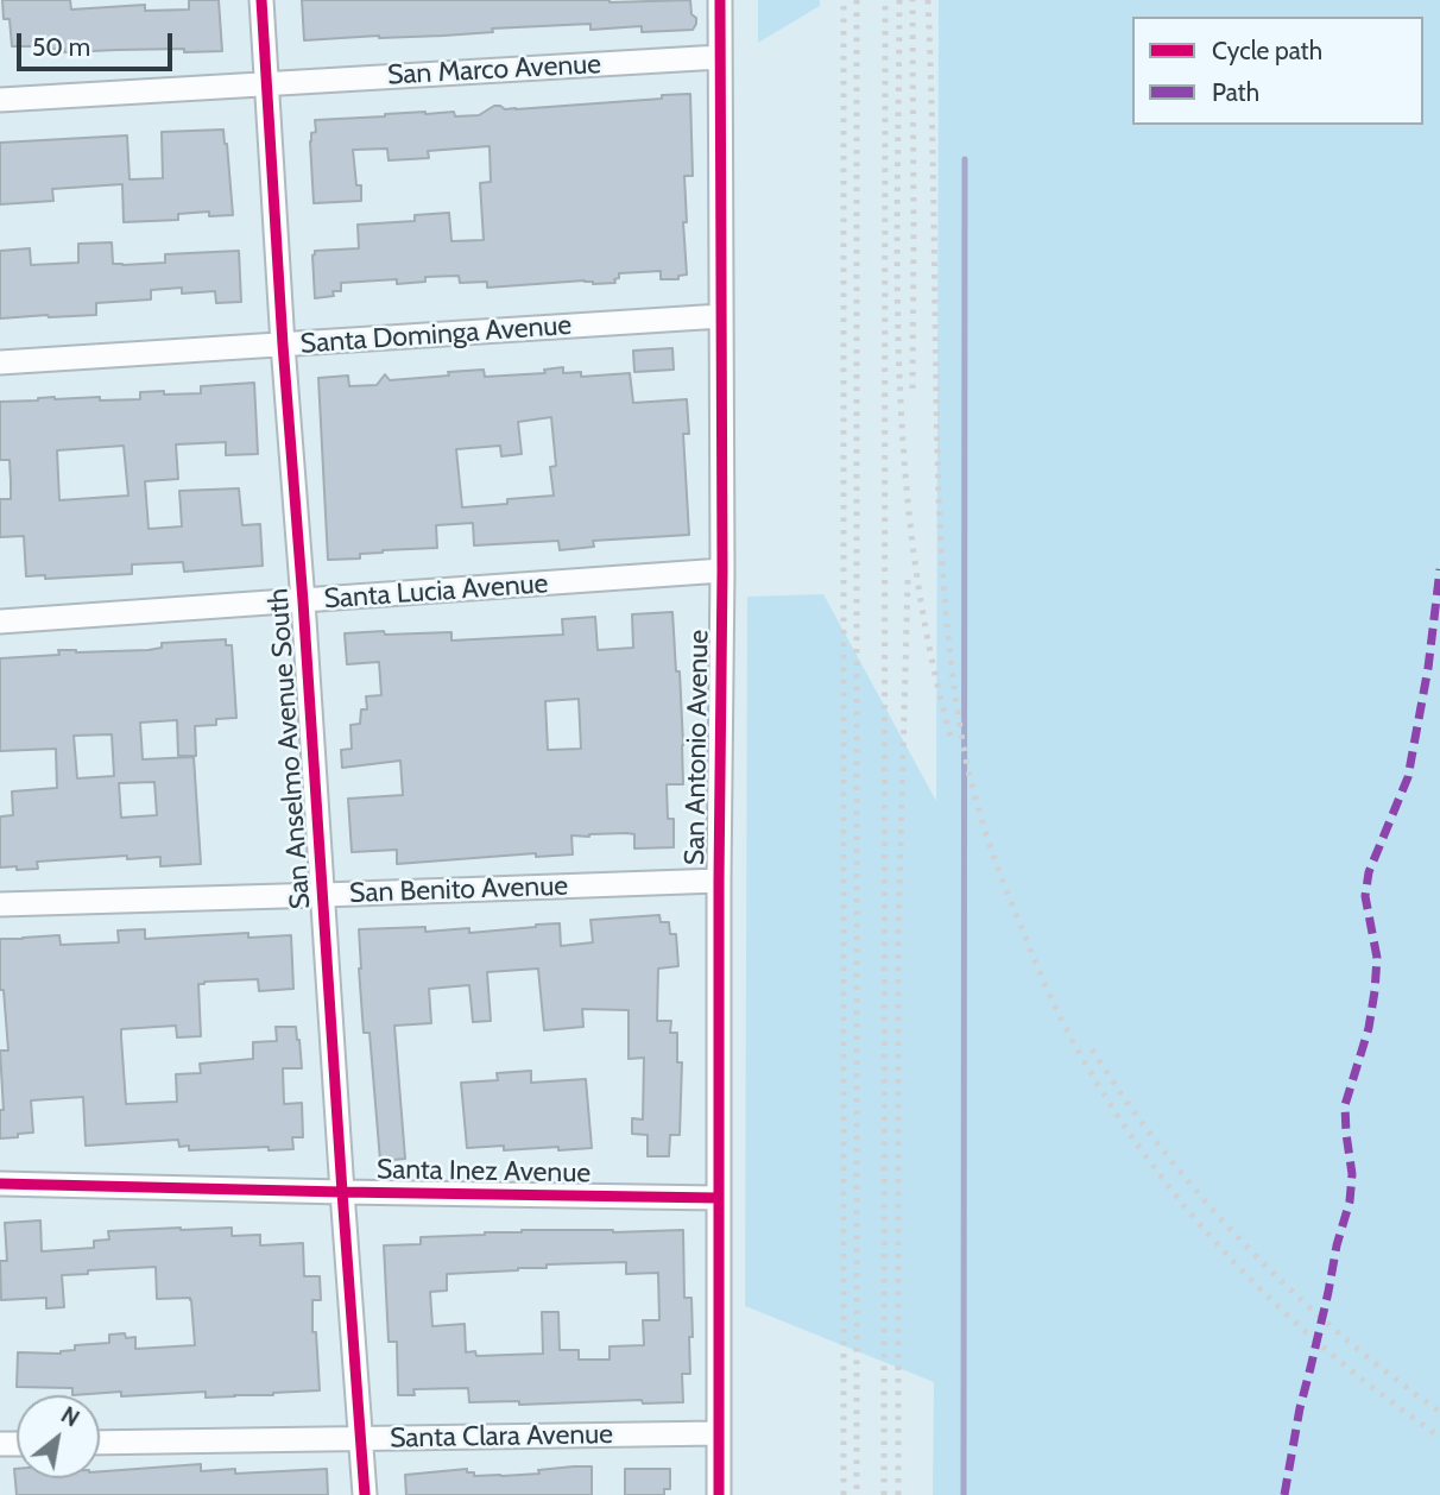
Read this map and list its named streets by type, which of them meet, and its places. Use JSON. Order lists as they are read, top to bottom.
{
  "streets": {
    "street": [
      "San Marco Avenue",
      "Santa Dominga Avenue",
      "Santa Lucia Avenue",
      "San Antonio Avenue",
      "San Anselmo Avenue South",
      "San Benito Avenue",
      "Santa Inez Avenue",
      "Santa Clara Avenue"
    ]
  },
  "crossings": [
    ["San Marco Avenue", "San Antonio Avenue"],
    ["San Marco Avenue", "San Anselmo Avenue South"],
    ["Santa Dominga Avenue", "San Antonio Avenue"],
    ["Santa Dominga Avenue", "San Anselmo Avenue South"],
    ["Santa Lucia Avenue", "San Antonio Avenue"],
    ["Santa Lucia Avenue", "San Anselmo Avenue South"],
    ["San Antonio Avenue", "San Benito Avenue"],
    ["San Antonio Avenue", "Santa Inez Avenue"],
    ["San Antonio Avenue", "Santa Clara Avenue"],
    ["San Anselmo Avenue South", "San Benito Avenue"],
    ["San Anselmo Avenue South", "Santa Inez Avenue"],
    ["San Anselmo Avenue South", "Santa Clara Avenue"]
  ],
  "legend": ["Cycle path", "Path"],
  "scale_bar": "50 m",
  "north": "top right"
}
